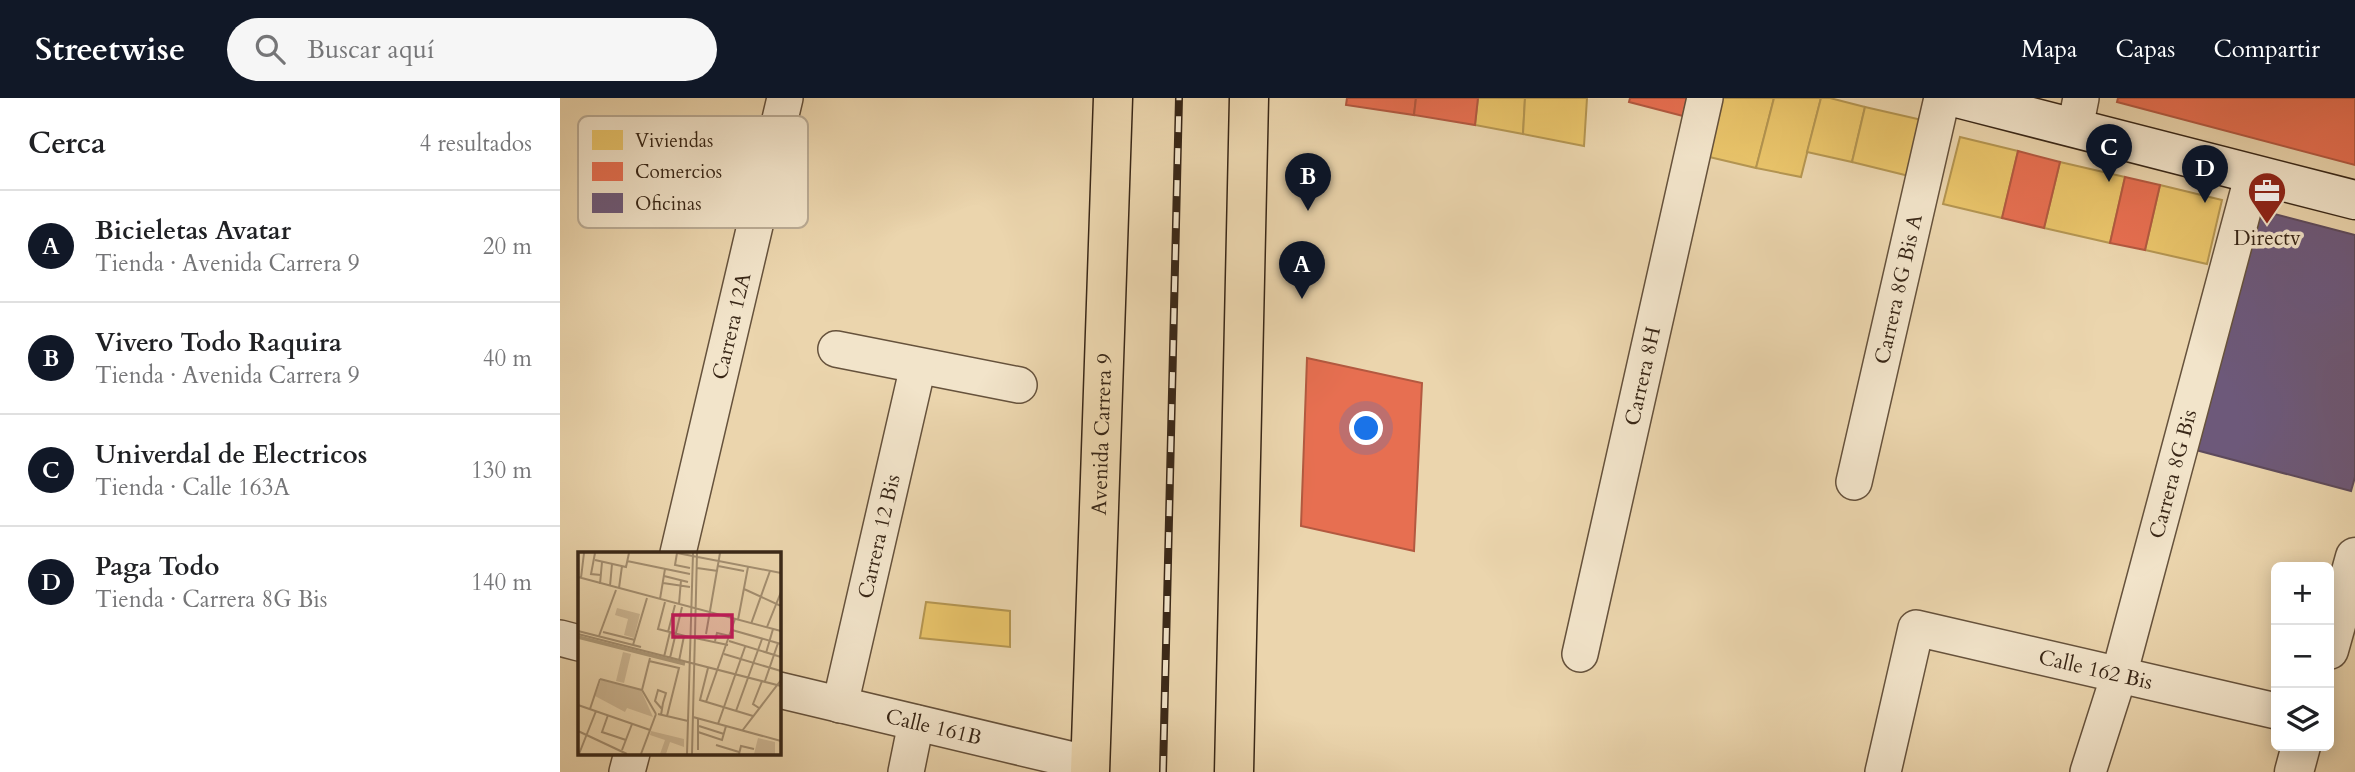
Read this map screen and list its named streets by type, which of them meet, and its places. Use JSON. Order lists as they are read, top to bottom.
{
  "streets": {
    "main road": ["Avenida Carrera 9"],
    "street": [
      "Carrera 8G Bis A",
      "Carrera 12A",
      "Carrera 8H",
      "Carrera 8G Bis",
      "Carrera 12 Bis",
      "Calle 162 Bis",
      "Calle 161B"
    ]
  },
  "crossings": [
    ["Avenida Carrera 9", "Calle 161B"],
    ["Carrera 8G Bis", "Calle 162 Bis"],
    ["Carrera 12 Bis", "Calle 161B"]
  ],
  "places": {
    "office": ["Directv"]
  },
  "legend": ["Viviendas", "Comercios", "Oficinas"],
  "page": {
    "header": "Streetwise",
    "search": "Buscar aquí",
    "nav": ["Mapa", "Capas", "Compartir"],
    "heading": ["Cerca", "4 resultados"],
    "pins": [
      "C",
      "D",
      "B",
      "A"
    ],
    "list": [
      {
        "mark": "A",
        "name": "Bicieletas Avatar",
        "note": "Tienda · Avenida Carrera 9",
        "value": "20 m"
      },
      {
        "mark": "B",
        "name": "Vivero Todo Raquira",
        "note": "Tienda · Avenida Carrera 9",
        "value": "40 m"
      },
      {
        "mark": "C",
        "name": "Univerdal de Electricos",
        "note": "Tienda · Calle 163A",
        "value": "130 m"
      },
      {
        "mark": "D",
        "name": "Paga Todo",
        "note": "Tienda · Carrera 8G Bis",
        "value": "140 m"
      }
    ],
    "map_buttons": ["+", "−"]
  }
}
